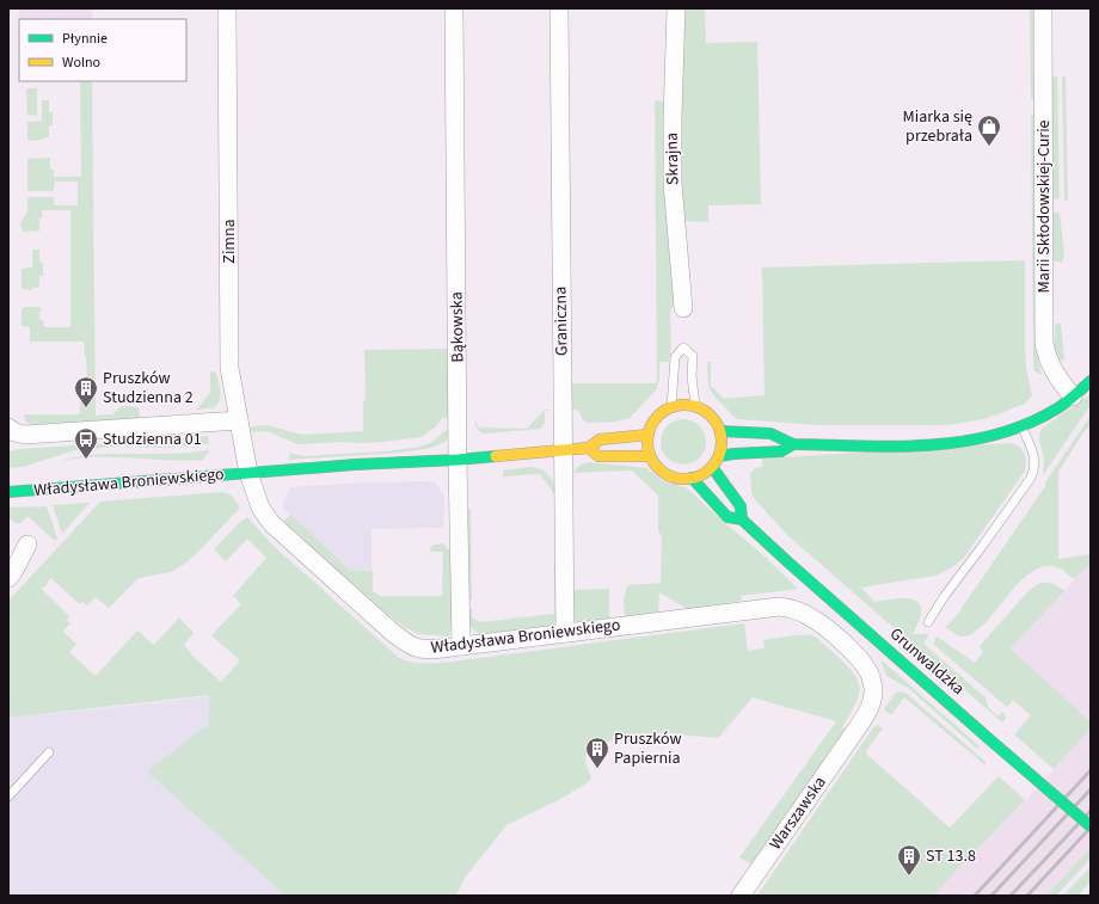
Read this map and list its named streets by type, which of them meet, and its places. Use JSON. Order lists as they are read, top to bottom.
{
  "streets": {
    "street": [
      "Skrajna",
      "Marii Skłodowskiej-Curie",
      "Zimna",
      "Graniczna",
      "Bąkowska",
      "Władysława Broniewskiego",
      "Grunwaldzka",
      "Warszawska"
    ]
  },
  "crossings": [
    ["Zimna", "Władysława Broniewskiego"],
    ["Graniczna", "Władysława Broniewskiego"],
    ["Bąkowska", "Władysława Broniewskiego"],
    ["Władysława Broniewskiego", "Grunwaldzka"],
    ["Władysława Broniewskiego", "Warszawska"]
  ],
  "places": {
    "shop": ["Miarka się przebrała"],
    "building": ["Pruszków Studzienna 2", "Pruszków Papiernia", "ST 13.8"],
    "bus stop": ["Studzienna 01"]
  },
  "legend": ["Płynnie", "Wolno"]
}
